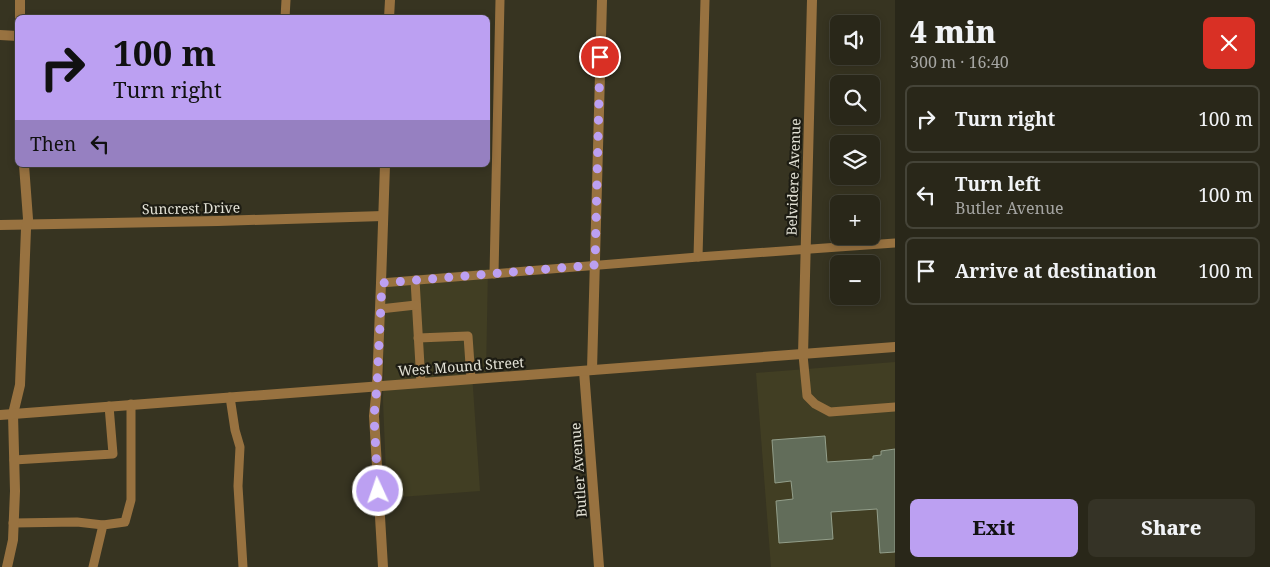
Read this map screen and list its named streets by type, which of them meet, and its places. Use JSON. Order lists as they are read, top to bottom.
{
  "streets": {
    "street": [
      "Belvidere Avenue",
      "Suncrest Drive",
      "West Mound Street",
      "Butler Avenue"
    ]
  },
  "crossings": [
    ["Belvidere Avenue", "West Mound Street"],
    ["West Mound Street", "Butler Avenue"]
  ],
  "page": {
    "heading": ["4 min", "300 m · 16:40"],
    "map_buttons": ["+", "−"],
    "turn": ["100 m", "Turn right"],
    "list": [
      {
        "name": "Turn right",
        "value": "100 m"
      },
      {
        "name": "Turn left",
        "note": "Butler Avenue",
        "value": "100 m"
      },
      {
        "name": "Arrive at destination",
        "value": "100 m"
      }
    ],
    "then": "Then",
    "buttons": ["Exit", "Share"]
  }
}
